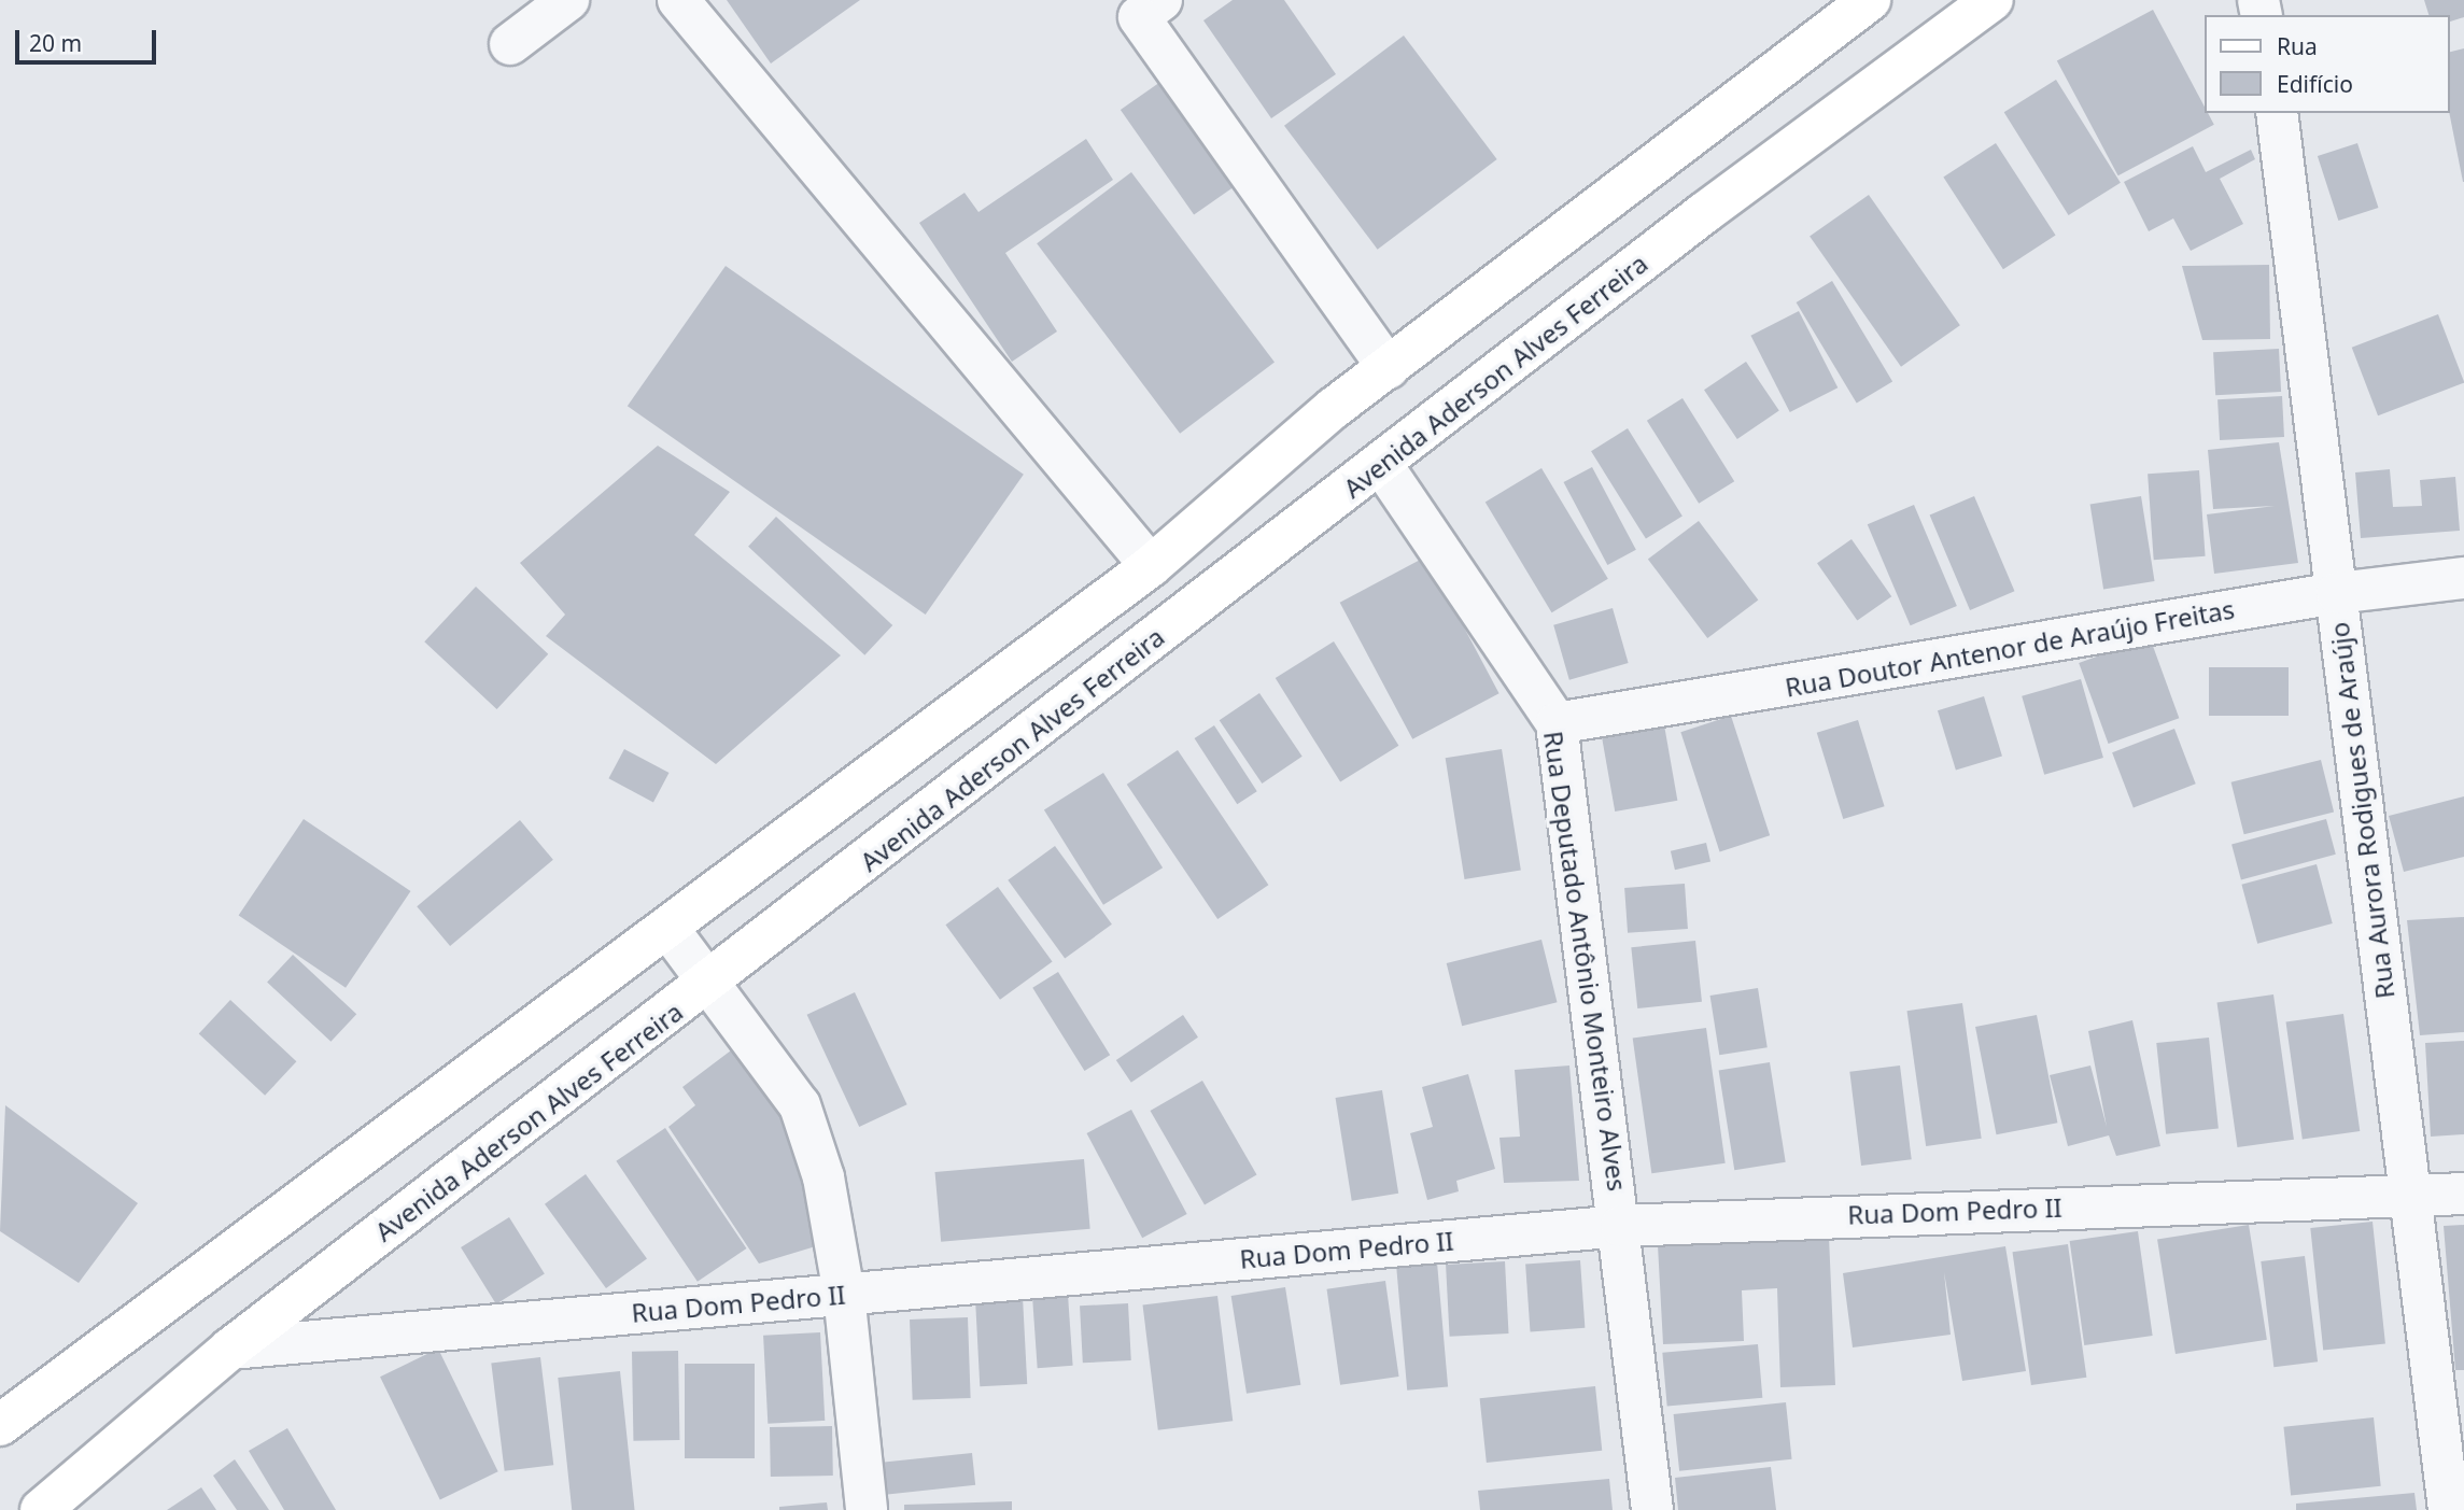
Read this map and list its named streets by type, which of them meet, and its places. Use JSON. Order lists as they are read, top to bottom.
{
  "streets": {
    "main road": ["Avenida Aderson Alves Ferreira"],
    "street": [
      "Rua Doutor Antenor de Araújo Freitas",
      "Rua Aurora Rodigues de Araújo",
      "Rua Deputado Antônio Monteiro Alves",
      "Rua Dom Pedro II"
    ]
  },
  "crossings": [
    ["Avenida Aderson Alves Ferreira", "Rua Deputado Antônio Monteiro Alves"],
    ["Avenida Aderson Alves Ferreira", "Rua Dom Pedro II"],
    ["Rua Doutor Antenor de Araújo Freitas", "Rua Aurora Rodigues de Araújo"],
    ["Rua Doutor Antenor de Araújo Freitas", "Rua Deputado Antônio Monteiro Alves"],
    ["Rua Aurora Rodigues de Araújo", "Rua Dom Pedro II"],
    ["Rua Deputado Antônio Monteiro Alves", "Rua Dom Pedro II"]
  ],
  "legend": ["Rua", "Edifício"],
  "scale_bar": "20 m"
}
